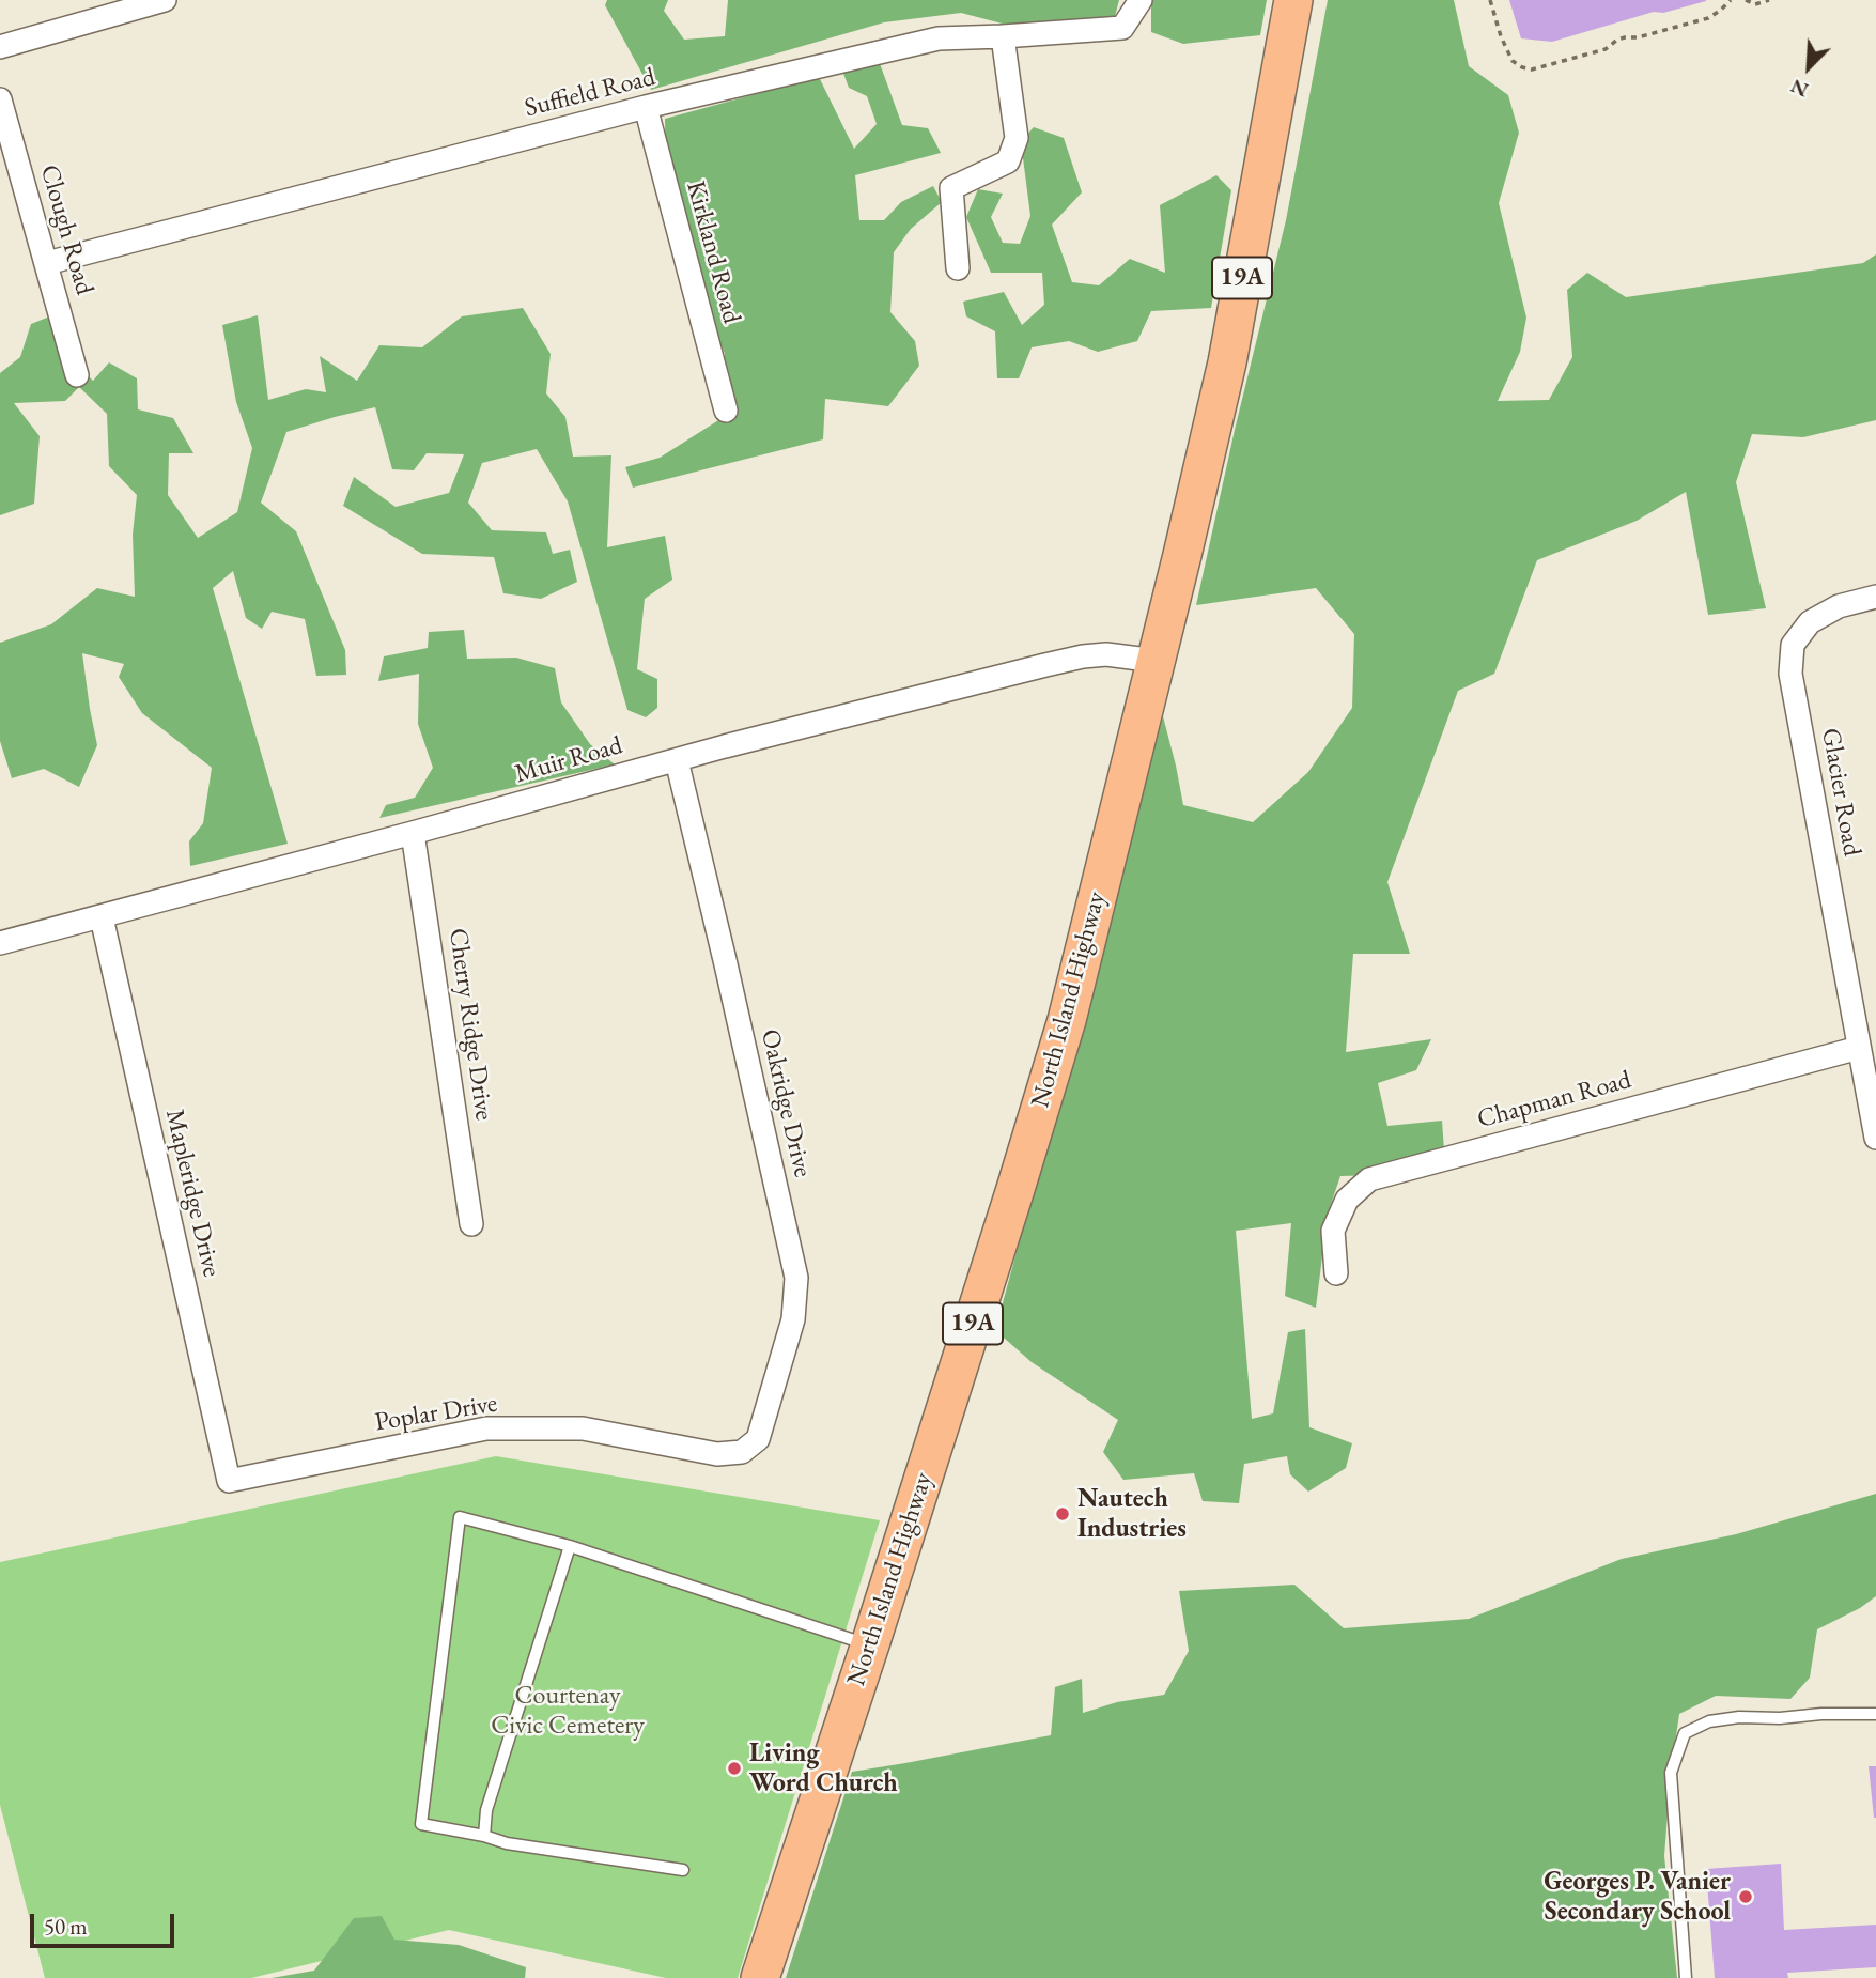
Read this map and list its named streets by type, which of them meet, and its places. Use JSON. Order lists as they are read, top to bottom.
{
  "streets": {
    "main road": ["19A", "North Island Highway"],
    "street": [
      "Suffield Road",
      "Clough Road",
      "Kirkland Road",
      "Muir Road",
      "Glacier Road",
      "Cherry Ridge Drive",
      "Chapman Road",
      "Oakridge Drive",
      "Mapleridge Drive",
      "Poplar Drive"
    ]
  },
  "crossings": [
    ["Suffield Road", "Clough Road"],
    ["Suffield Road", "Kirkland Road"],
    ["Muir Road", "North Island Highway"],
    ["Muir Road", "Cherry Ridge Drive"],
    ["Muir Road", "Oakridge Drive"],
    ["Muir Road", "Mapleridge Drive"],
    ["Glacier Road", "Chapman Road"],
    ["Oakridge Drive", "Poplar Drive"],
    ["Mapleridge Drive", "Poplar Drive"]
  ],
  "parks": ["Courtenay Civic Cemetery"],
  "places": ["Nautech Industries", "Living Word Church", "Georges P. Vanier Secondary School"],
  "scale_bar": "50 m",
  "north": "bottom left"
}
